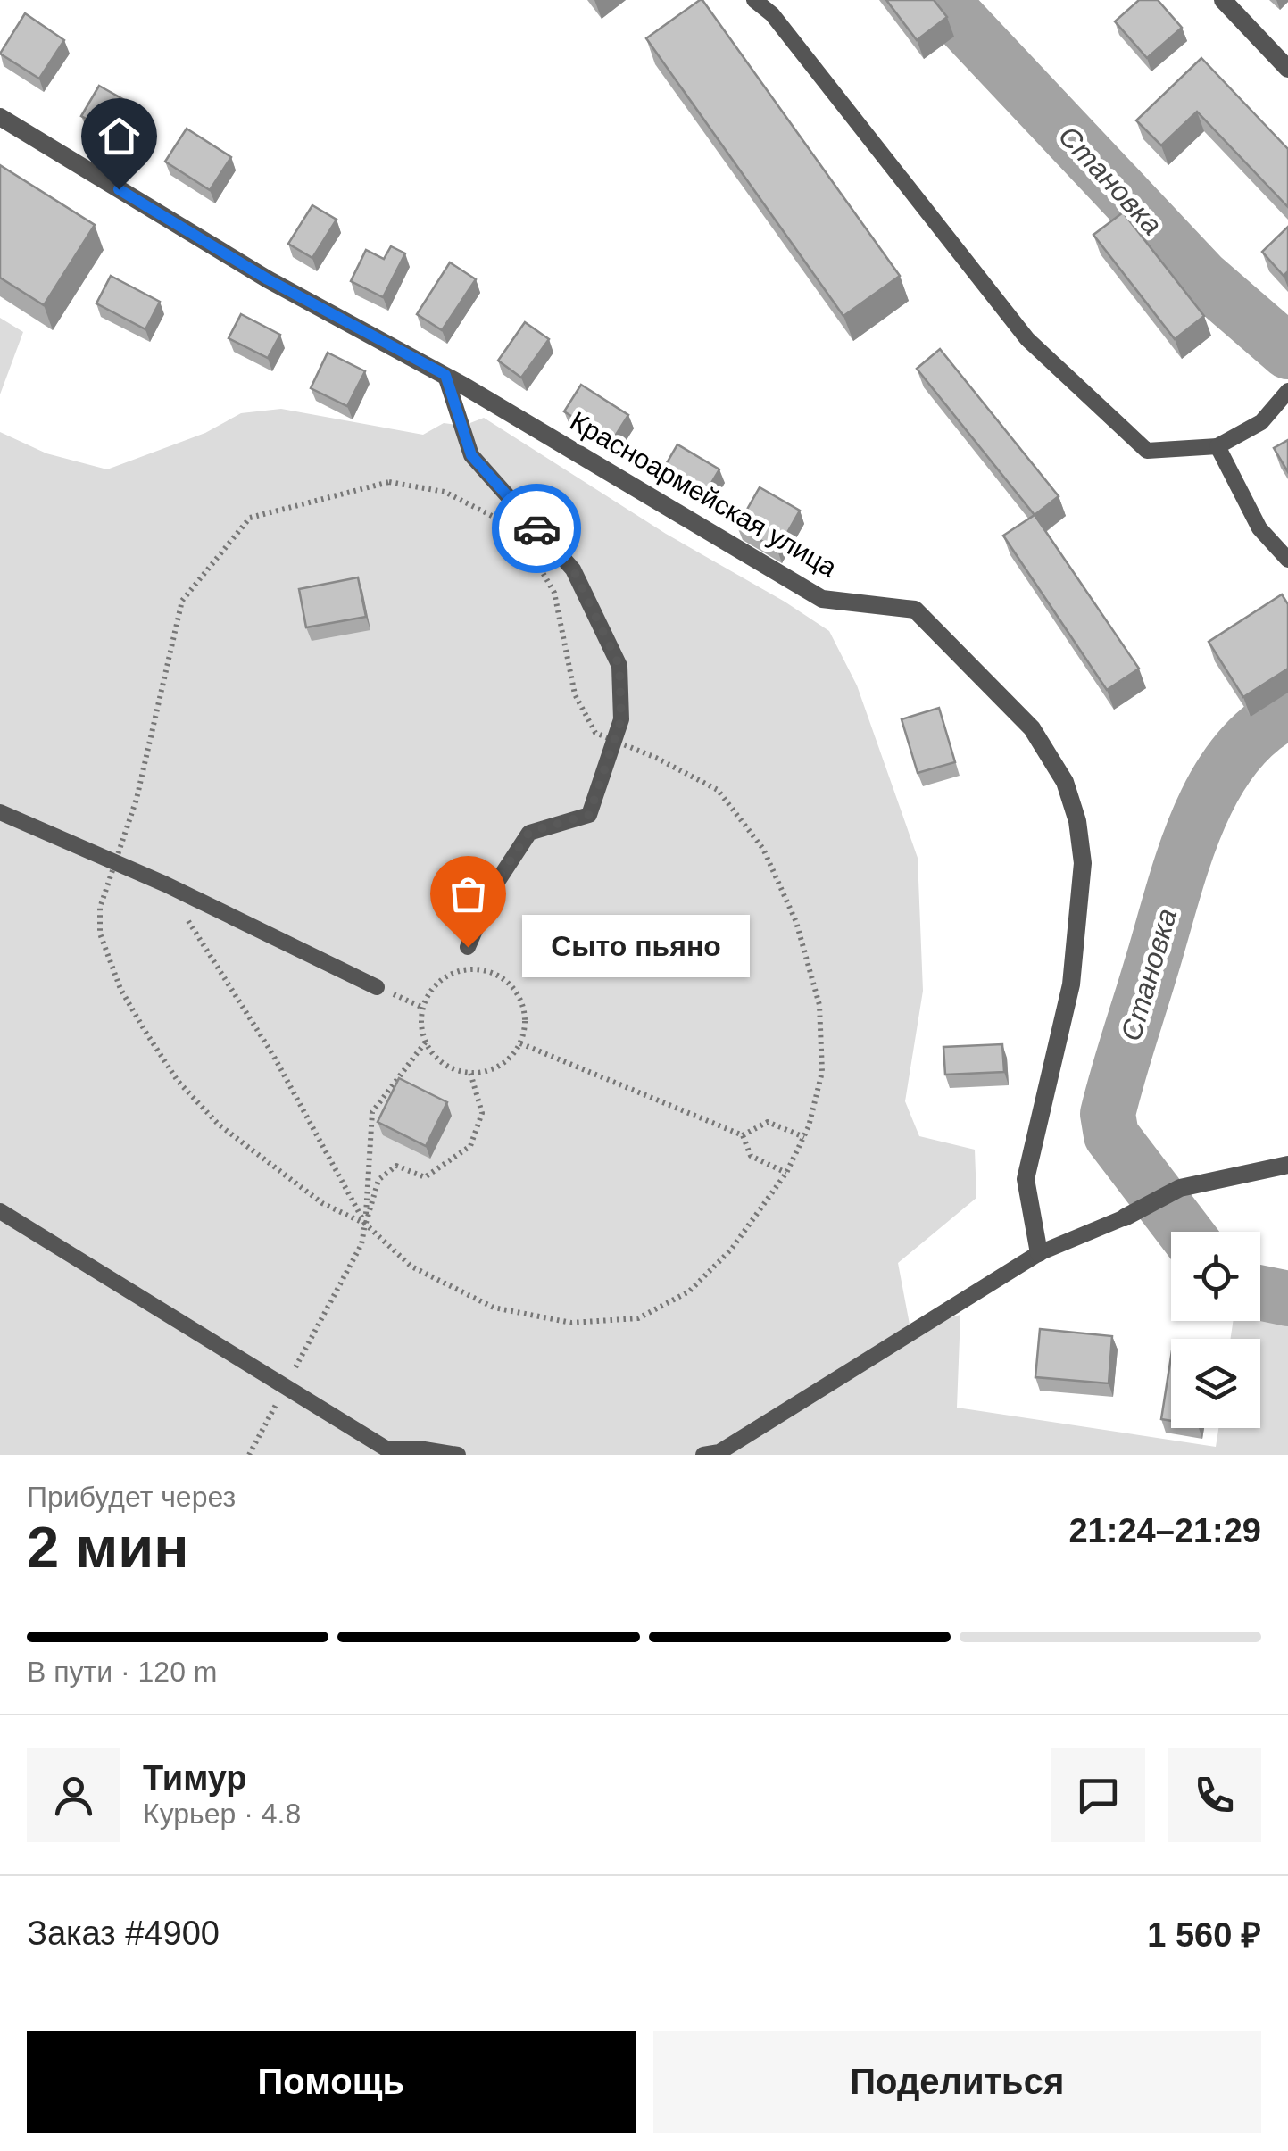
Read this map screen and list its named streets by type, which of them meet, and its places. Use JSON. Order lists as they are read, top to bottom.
{
  "streets": {
    "street": ["Красноармейская улица"]
  },
  "water": ["Становка"],
  "places": ["Сыто пьяно"],
  "page": {
    "bubble": "Сыто пьяно",
    "heading": ["2 мин", "Прибудет через", "21:24–21:29"],
    "panel": [
      "Тимур",
      "Курьер · 4.8",
      "Заказ #4900",
      "1 560 ₽"
    ],
    "bar": "В пути · 120 m",
    "buttons": ["Помощь", "Поделиться"]
  }
}
